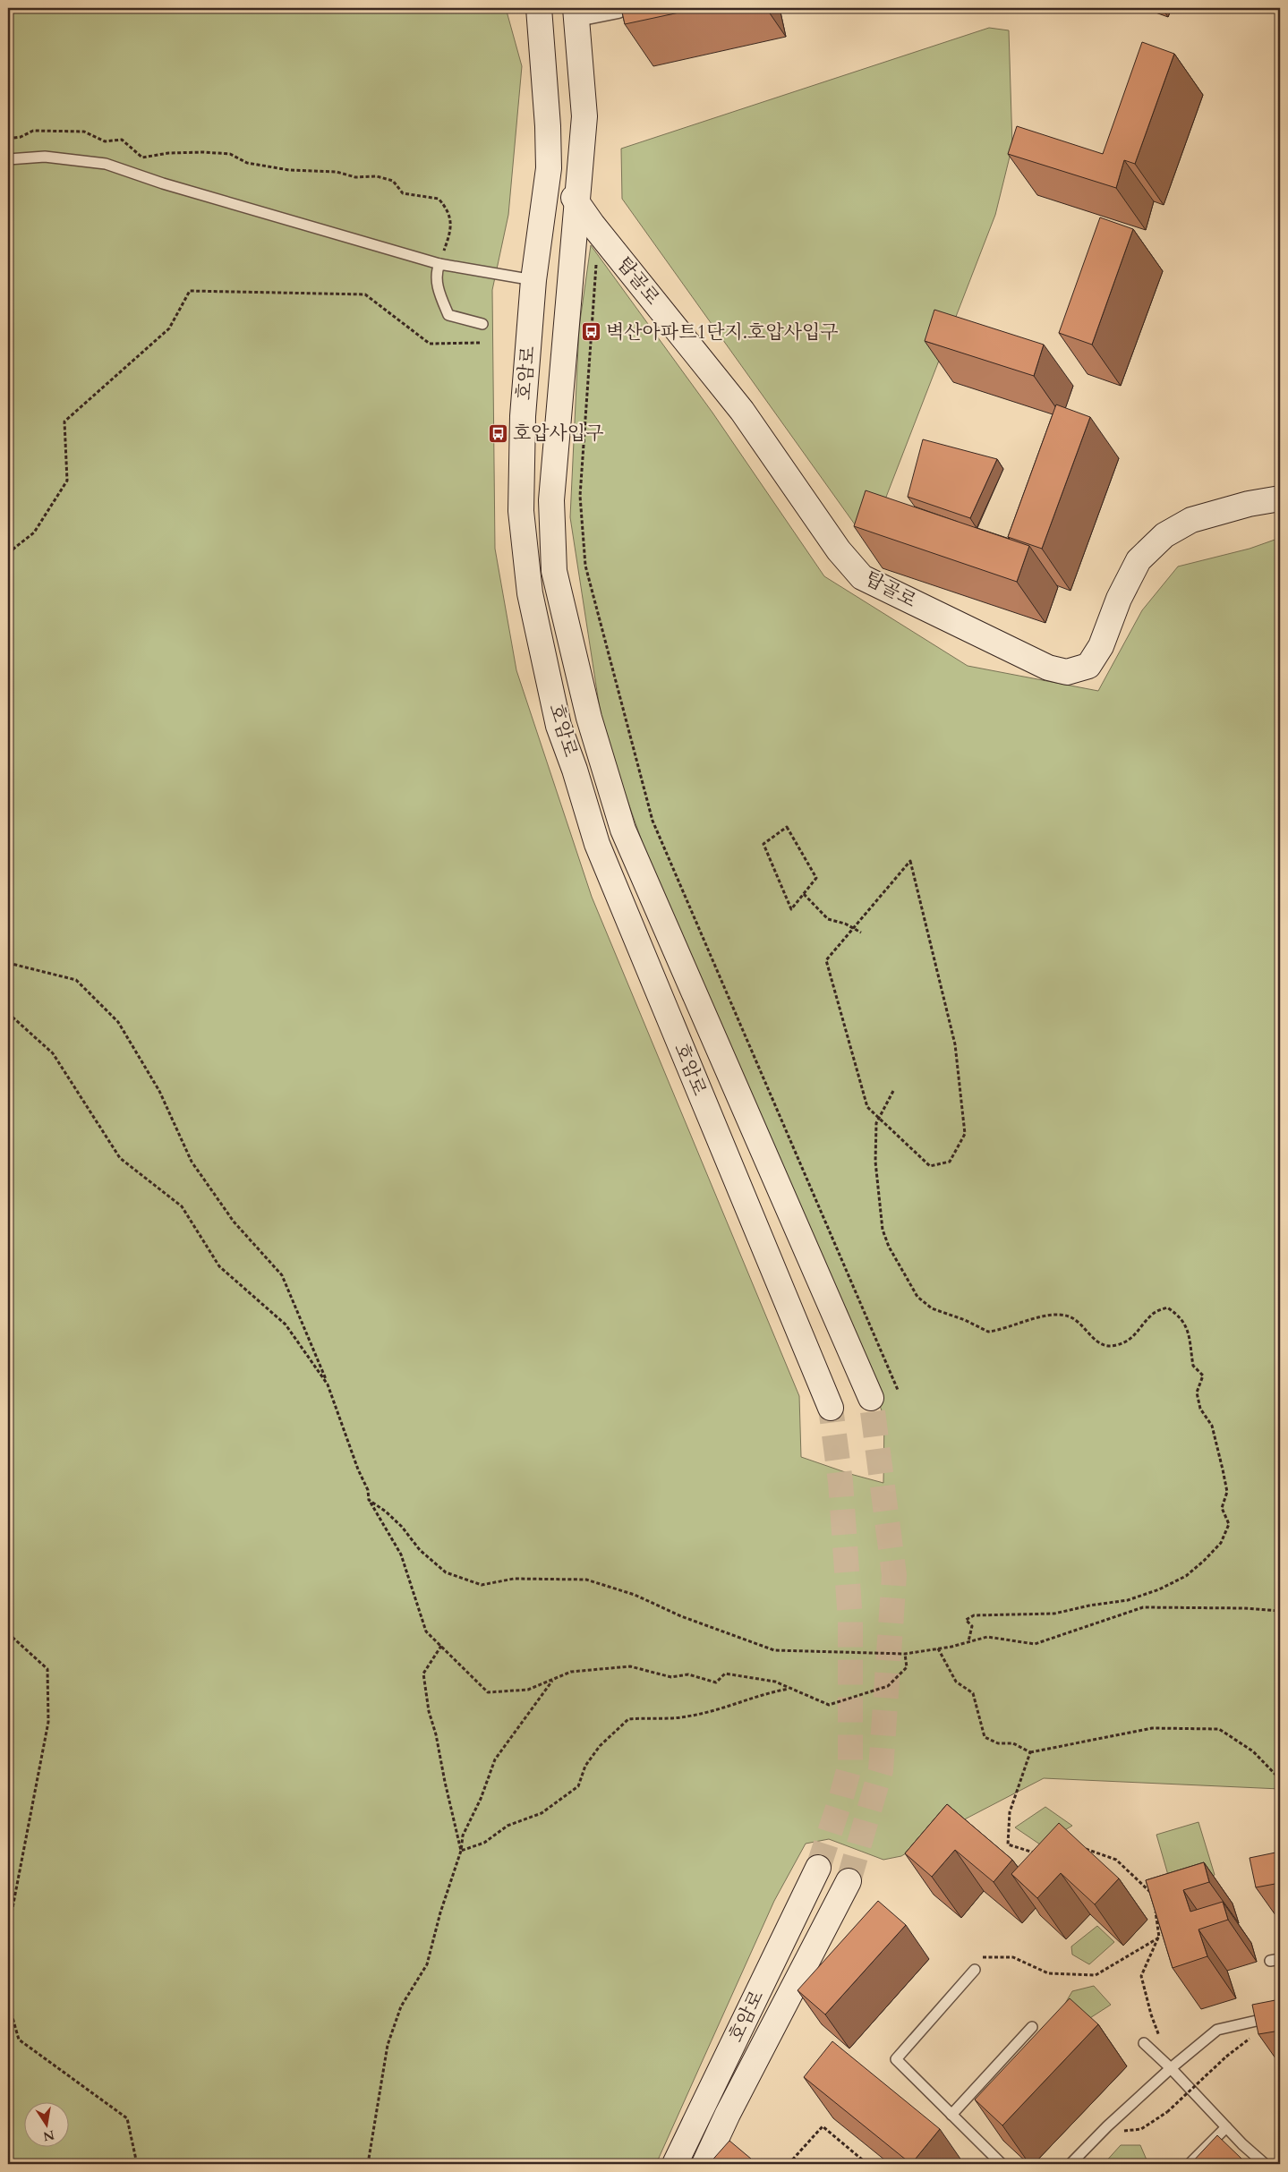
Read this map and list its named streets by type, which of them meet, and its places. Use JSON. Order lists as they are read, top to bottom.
{
  "streets": {
    "main road": ["탑골로", "호암로"]
  },
  "crossings": [
    ["탑골로", "호암로"]
  ],
  "places": {
    "bus stop": ["벽산아파트1단지.호압사입구", "호압사입구"]
  },
  "north": "bottom"
}
